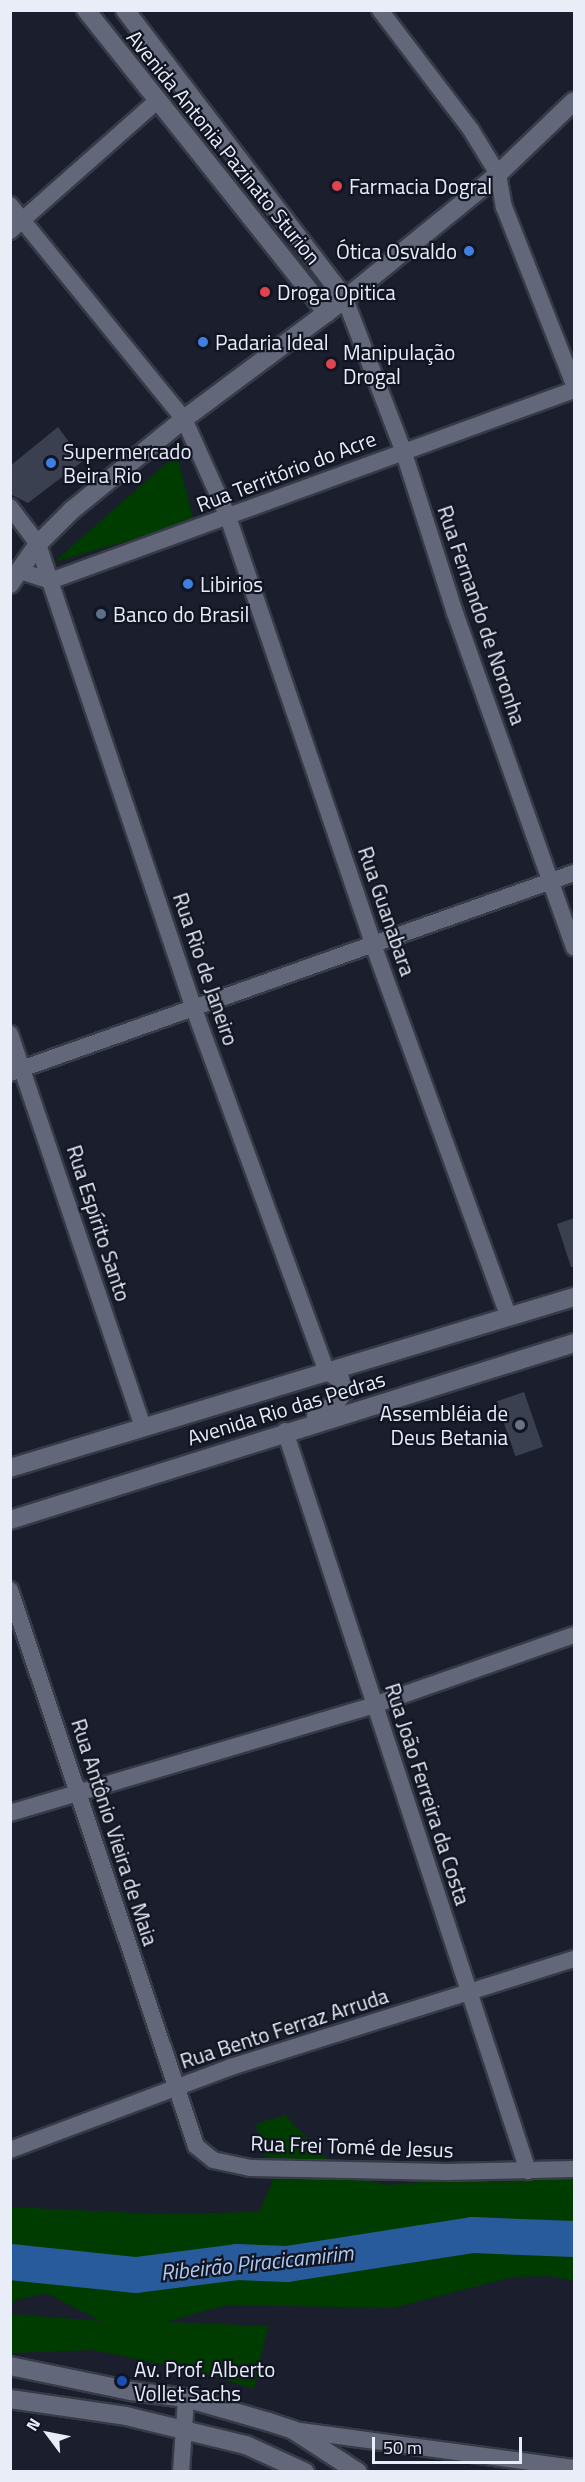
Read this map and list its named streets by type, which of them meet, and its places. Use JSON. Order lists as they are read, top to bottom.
{
  "streets": {
    "main road": ["Avenida Antonia Pazinato Sturion", "Avenida Rio das Pedras"],
    "street": [
      "Rua Território do Acre",
      "Rua Fernando de Noronha",
      "Rua Guanabara",
      "Rua Rio de Janeiro",
      "Rua Espírito Santo",
      "Rua João Ferreira da Costa",
      "Rua Antônio Vieira de Maia",
      "Rua Bento Ferraz Arruda",
      "Rua Frei Tomé de Jesus"
    ]
  },
  "crossings": [
    ["Avenida Antonia Pazinato Sturion", "Rua Fernando de Noronha"],
    ["Rua Território do Acre", "Rua Fernando de Noronha"],
    ["Rua Território do Acre", "Rua Guanabara"],
    ["Rua Território do Acre", "Rua Rio de Janeiro"],
    ["Rua Guanabara", "Avenida Rio das Pedras"],
    ["Rua Rio de Janeiro", "Avenida Rio das Pedras"],
    ["Rua Espírito Santo", "Avenida Rio das Pedras"],
    ["Avenida Rio das Pedras", "Rua João Ferreira da Costa"],
    ["Rua João Ferreira da Costa", "Rua Bento Ferraz Arruda"],
    ["Rua João Ferreira da Costa", "Rua Frei Tomé de Jesus"],
    ["Rua Antônio Vieira de Maia", "Rua Bento Ferraz Arruda"],
    ["Rua Antônio Vieira de Maia", "Rua Frei Tomé de Jesus"],
    ["Rua Bento Ferraz Arruda", "Rua Frei Tomé de Jesus"]
  ],
  "water": ["Ribeirão Piracicamirim"],
  "places": [
    "Farmacia Dogral",
    "Ótica Osvaldo",
    "Droga Opitica",
    "Padaria Ideal",
    "Manipulação Drogal",
    "Supermercado Beira Rio",
    "Libirios",
    "Banco do Brasil",
    "Assembléia de Deus Betania",
    "Av. Prof. Alberto Vollet Sachs"
  ],
  "scale_bar": "50 m",
  "north": "top left"
}
